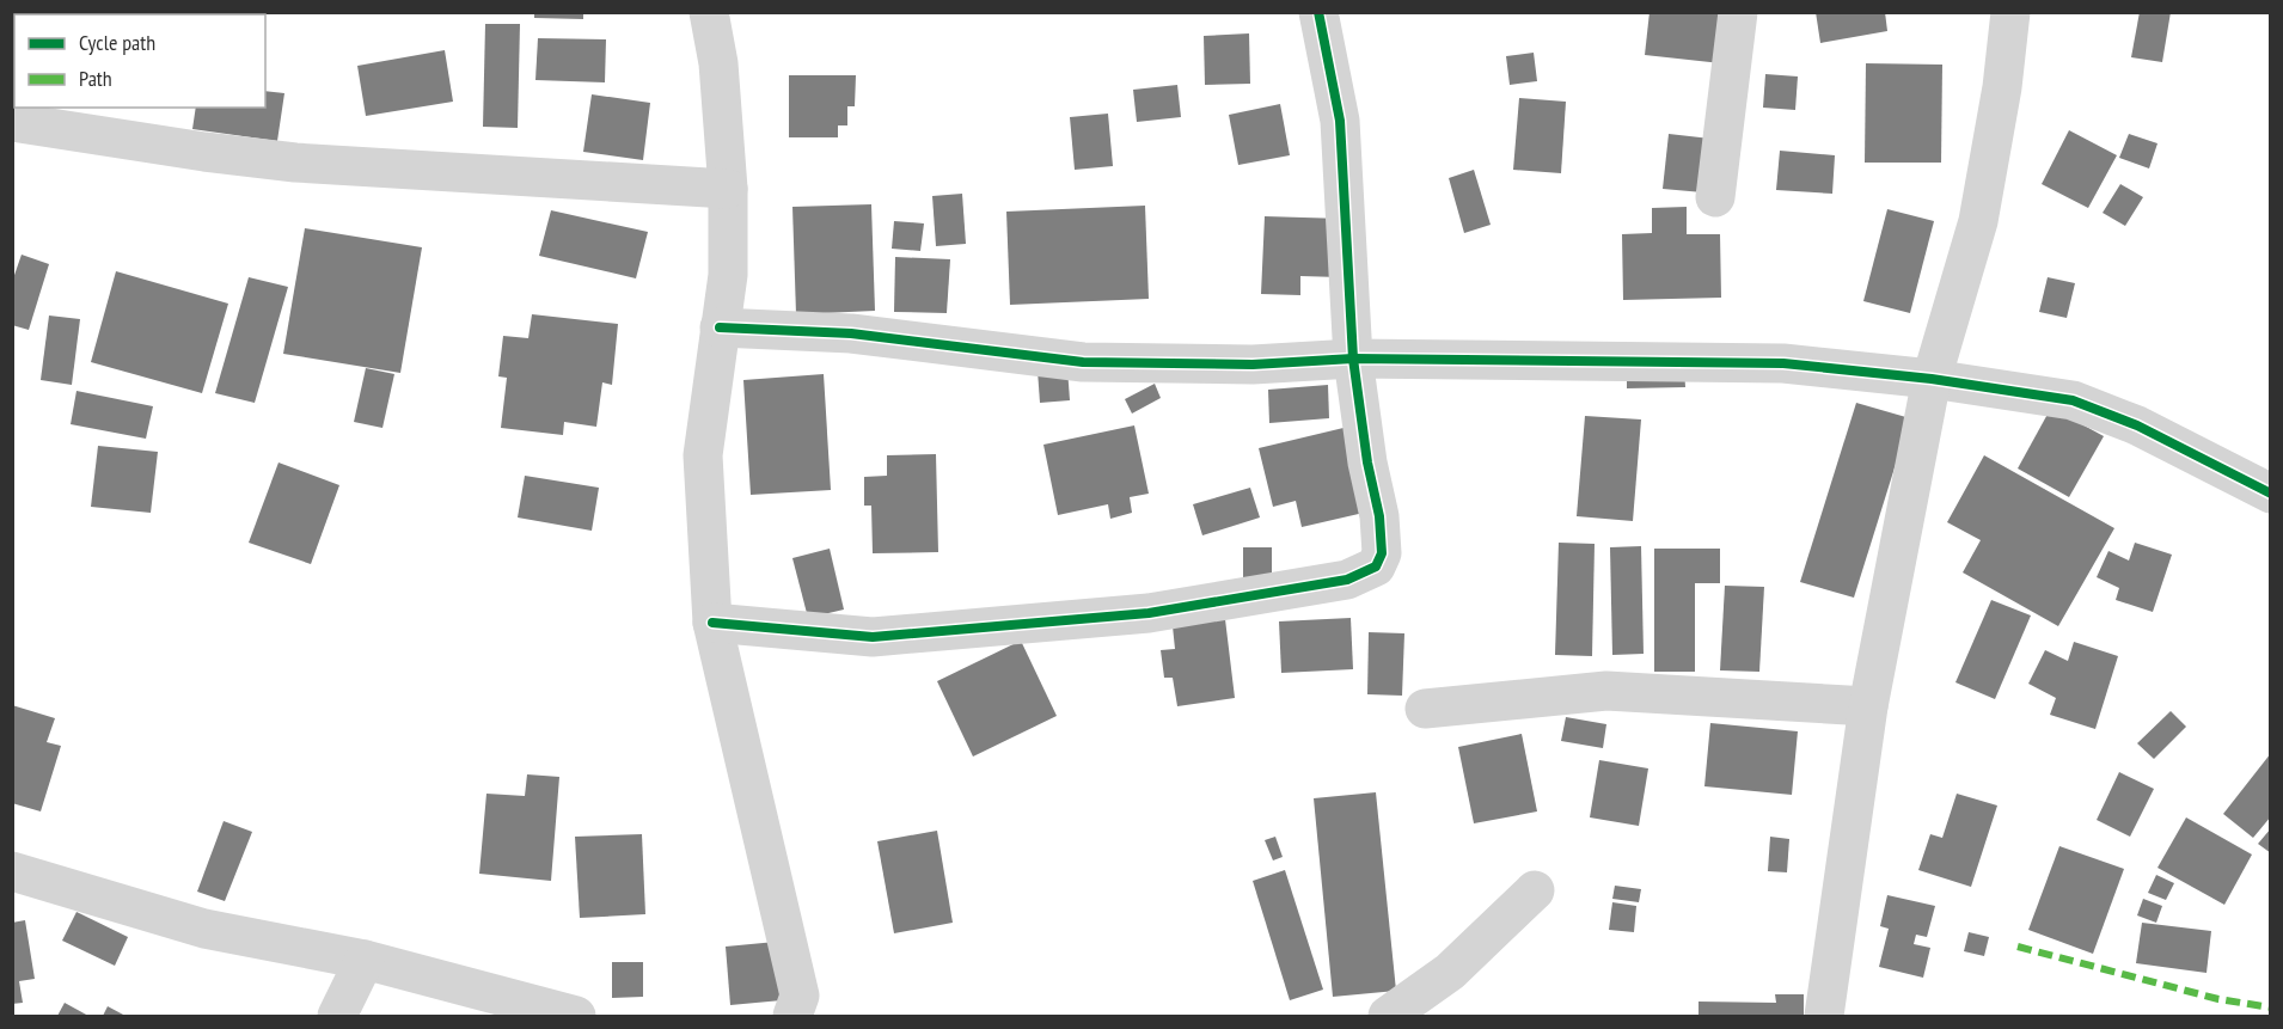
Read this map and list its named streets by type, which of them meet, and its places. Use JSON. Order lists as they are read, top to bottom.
{
  "legend": ["Cycle path", "Path"]
}
